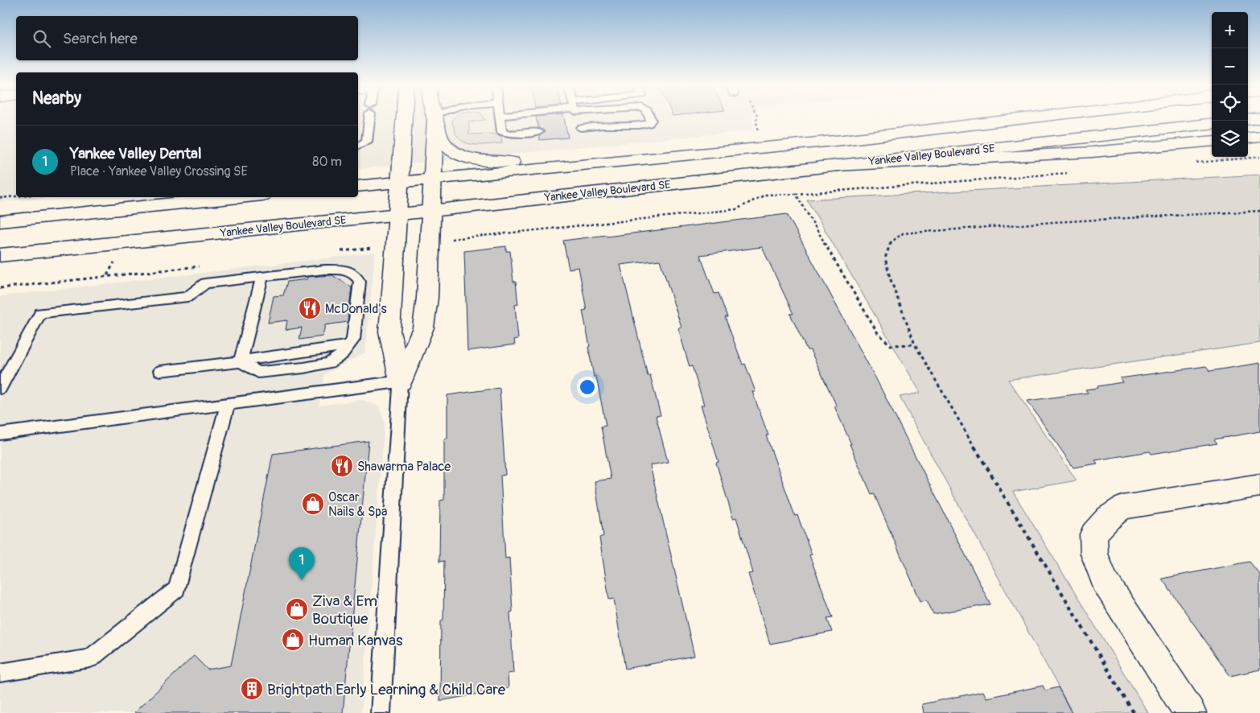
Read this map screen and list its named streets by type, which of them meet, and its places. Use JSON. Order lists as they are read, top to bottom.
{
  "streets": {
    "main road": ["Yankee Valley Boulevard SE"]
  },
  "places": {
    "restaurant": ["McDonald's", "Shawarma Palace"],
    "shop": ["Oscar Nails & Spa", "Ziva & Em Boutique", "Human Kanvas"],
    "building": ["Brightpath Early Learning & Child Care"]
  },
  "page": {
    "map_buttons": ["+", "−"],
    "search": "Search here",
    "heading": "Nearby",
    "list": [
      {
        "mark": "1",
        "name": "Yankee Valley Dental",
        "note": "Place · Yankee Valley Crossing SE",
        "value": "80 m"
      }
    ],
    "pins": "1"
  }
}
